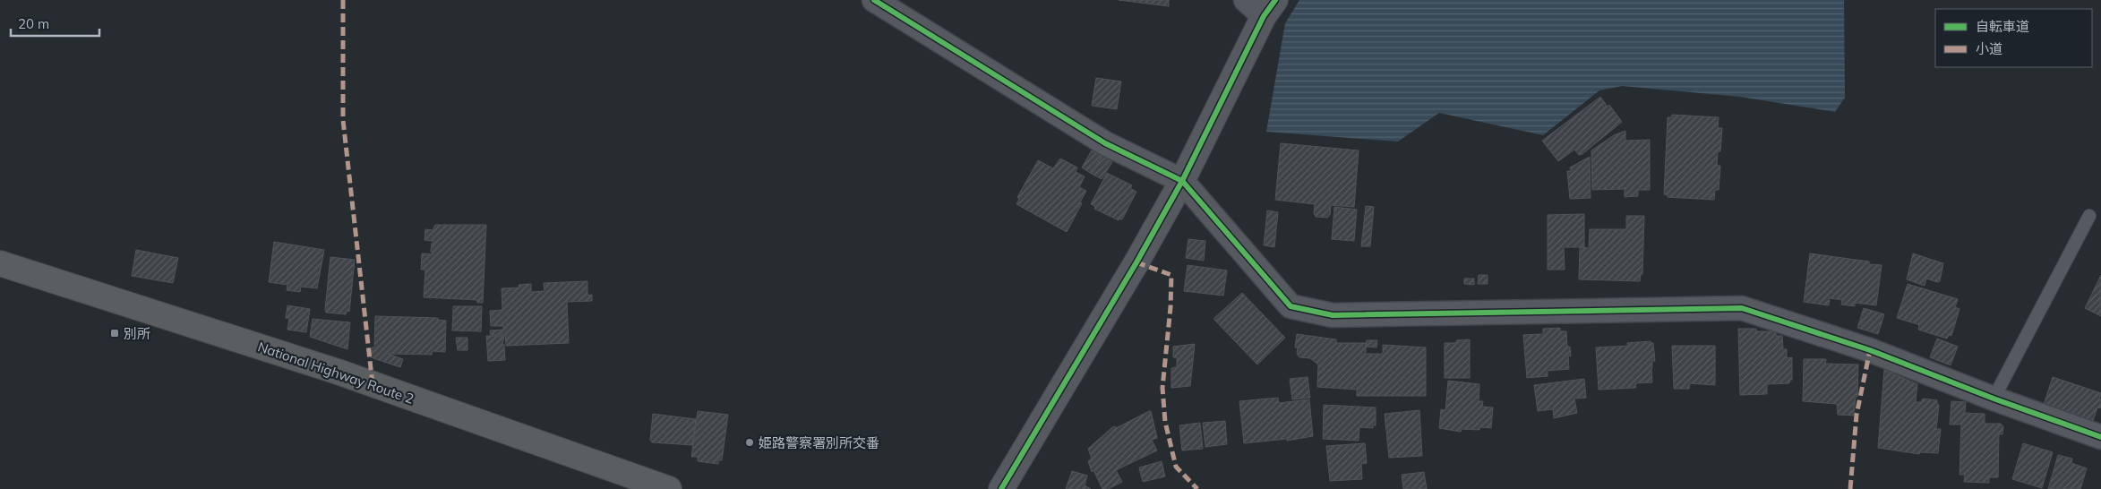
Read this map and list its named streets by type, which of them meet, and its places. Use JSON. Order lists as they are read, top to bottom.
{
  "streets": {
    "highway": ["National Highway Route 2"]
  },
  "places": {
    "transit": ["別所"],
    "other": ["姫路警察署別所交番"]
  },
  "legend": ["自転車道", "小道"],
  "scale_bar": "20 m"
}
